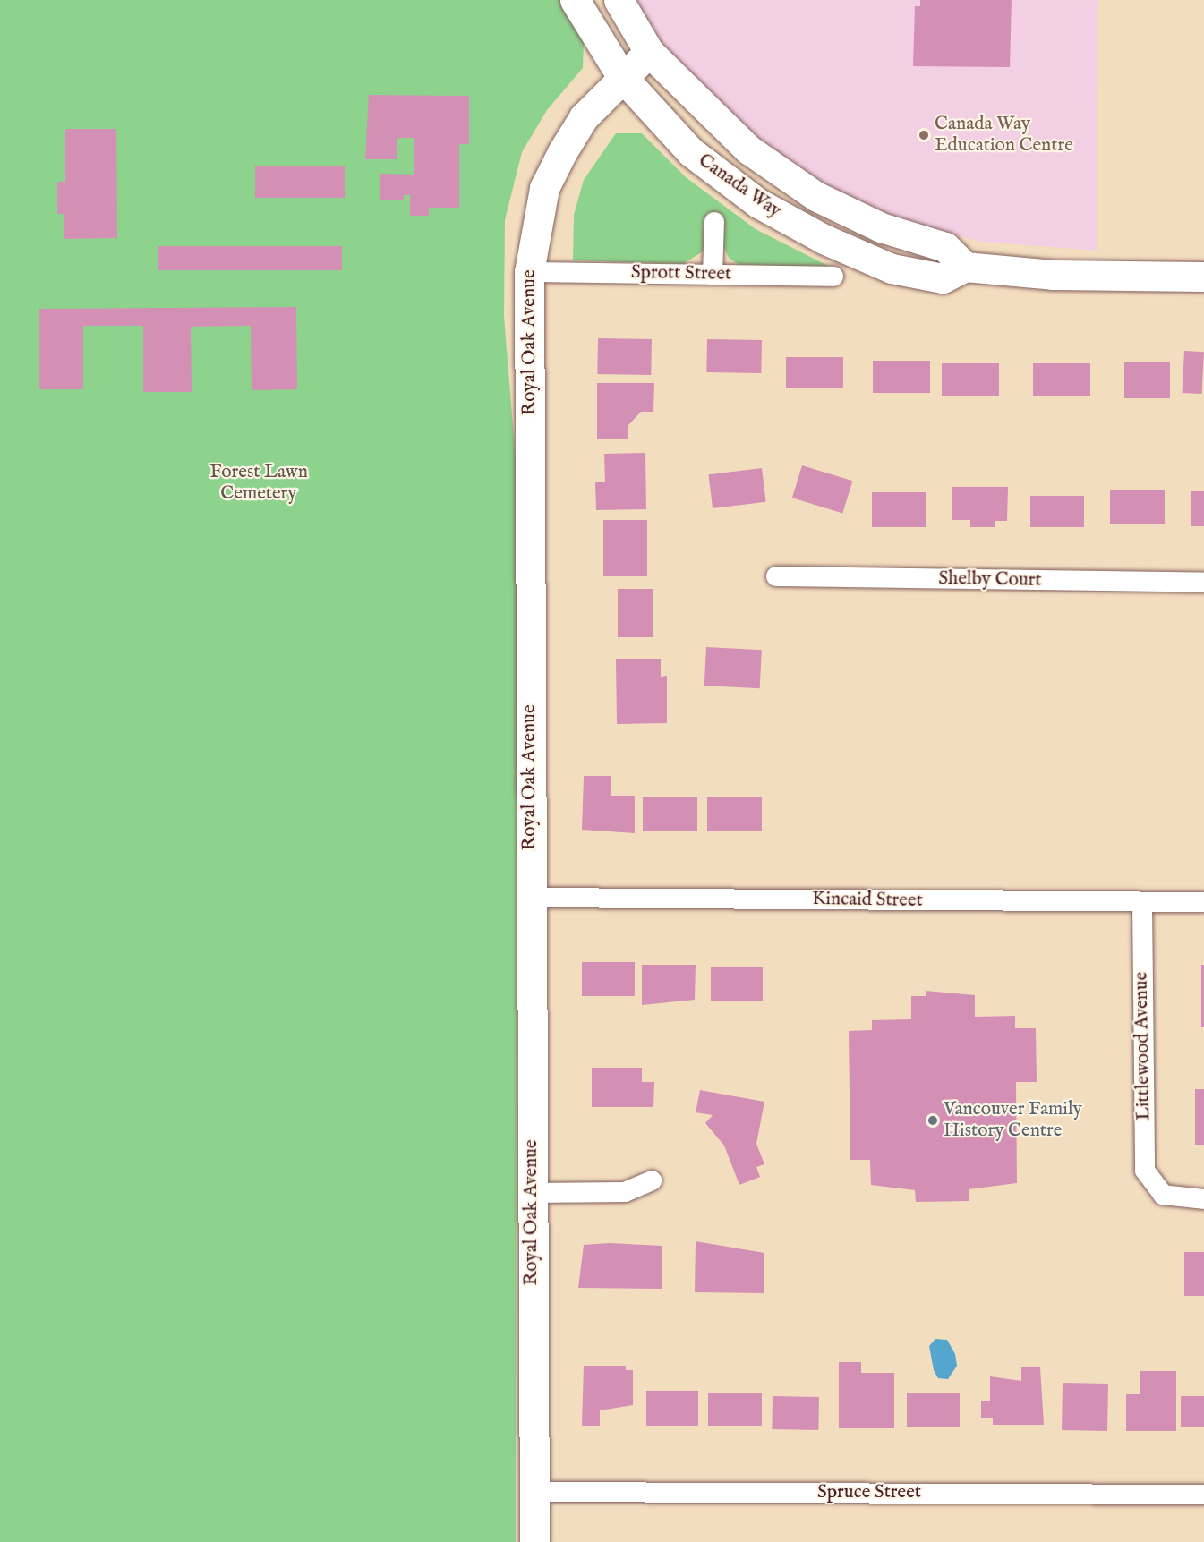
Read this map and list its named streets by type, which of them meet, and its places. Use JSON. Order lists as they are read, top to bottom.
{
  "streets": {
    "street": [
      "Canada Way",
      "Sprott Street",
      "Royal Oak Avenue",
      "Shelby Court",
      "Kincaid Street",
      "Littlewood Avenue",
      "Spruce Street"
    ]
  },
  "crossings": [
    ["Canada Way", "Royal Oak Avenue"],
    ["Sprott Street", "Royal Oak Avenue"],
    ["Royal Oak Avenue", "Kincaid Street"],
    ["Royal Oak Avenue", "Spruce Street"],
    ["Kincaid Street", "Littlewood Avenue"]
  ],
  "parks": ["Forest Lawn Cemetery"],
  "places": ["Canada Way Education Centre", "Vancouver Family History Centre"]
}
